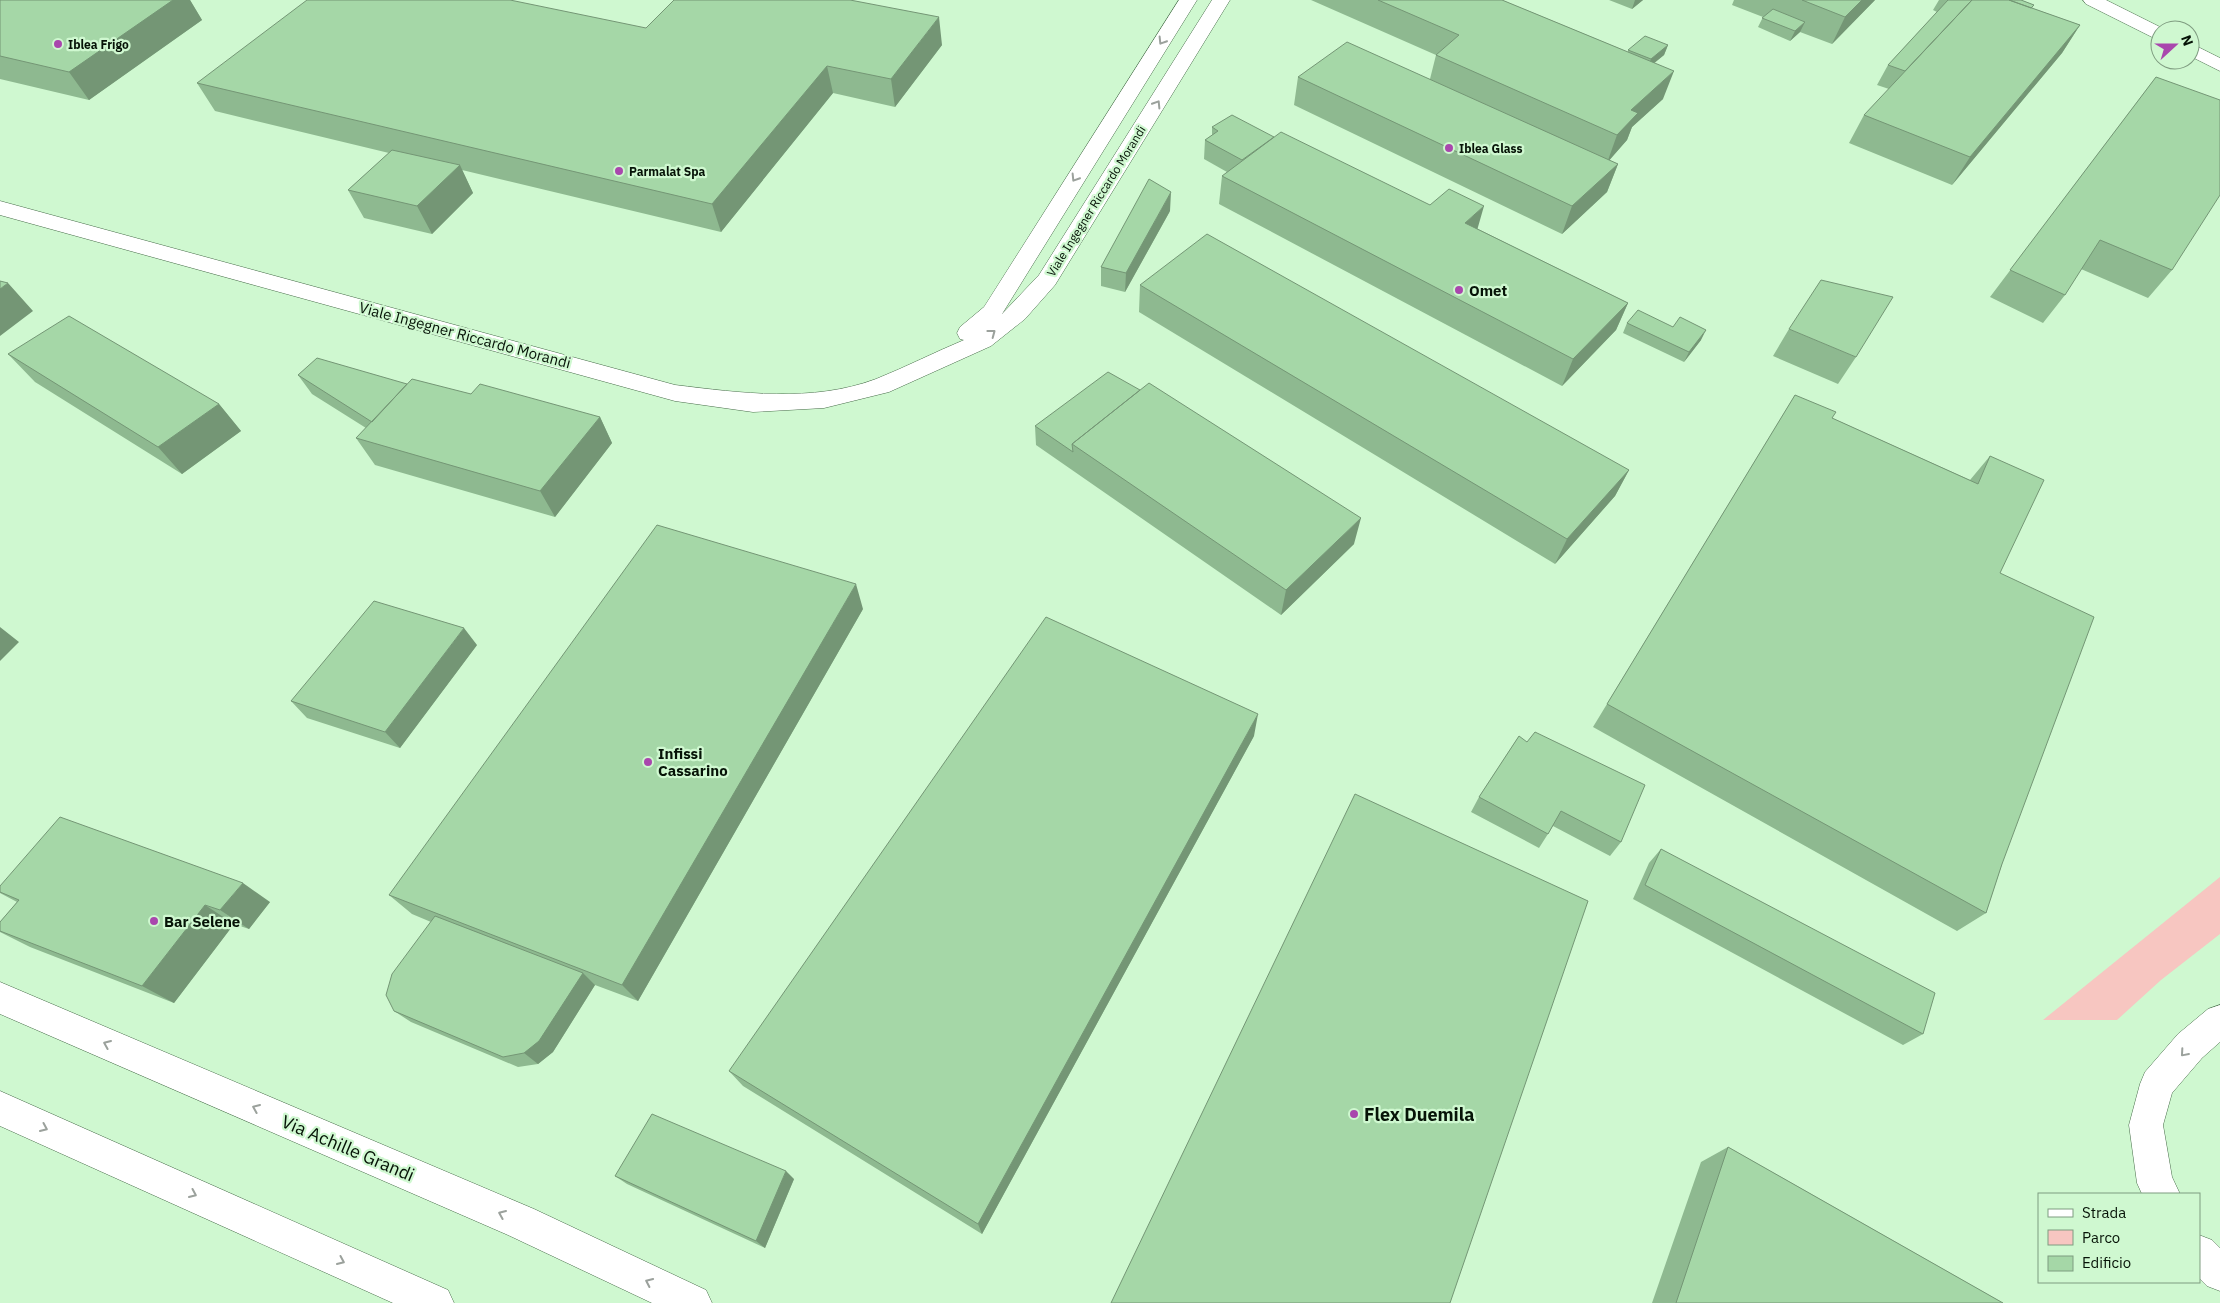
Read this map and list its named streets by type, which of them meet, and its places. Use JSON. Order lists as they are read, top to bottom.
{
  "streets": {
    "street": ["Viale Ingegner Riccardo Morandi", "Via Achille Grandi"]
  },
  "places": [
    "Iblea Frigo",
    "Iblea Glass",
    "Parmalat Spa",
    "Omet",
    "Infissi Cassarino",
    "Bar Selene",
    "Flex Duemila"
  ],
  "legend": ["Strada", "Parco", "Edificio"],
  "north": "right"
}
